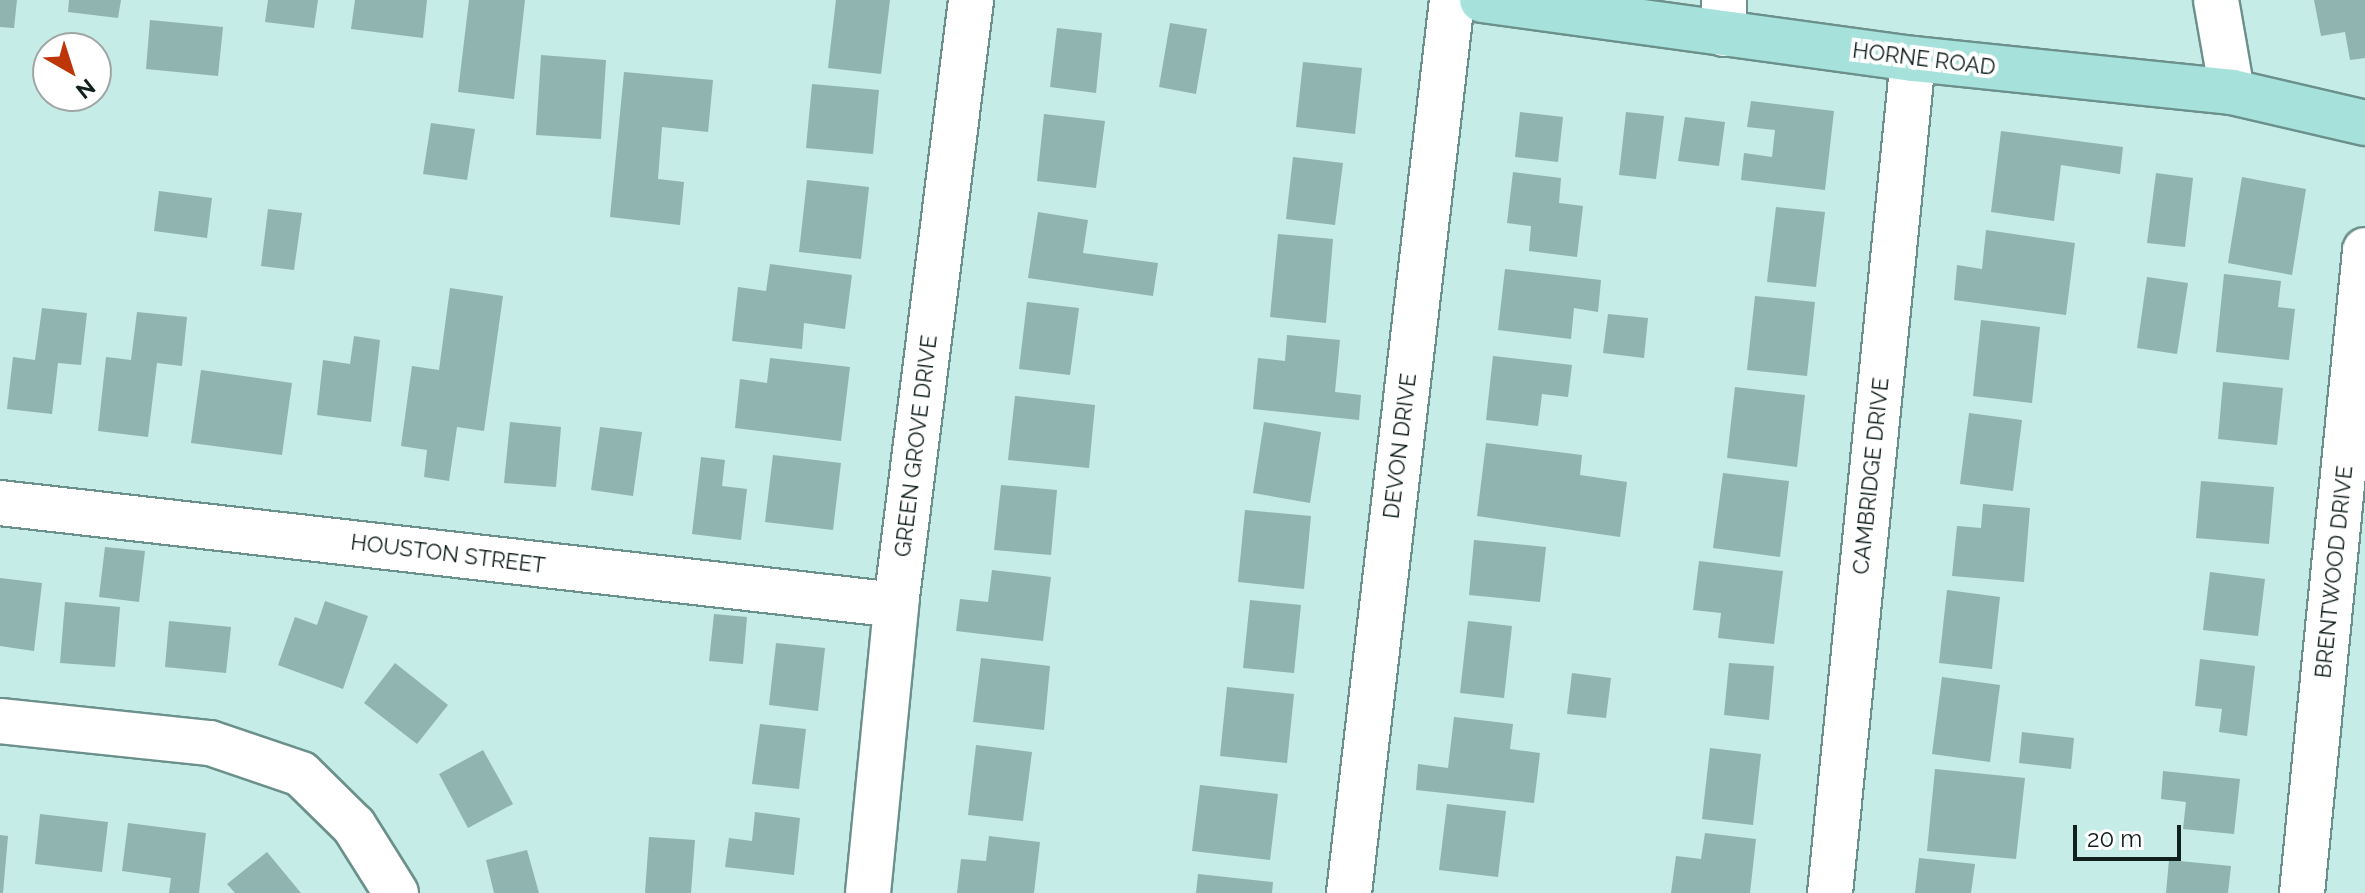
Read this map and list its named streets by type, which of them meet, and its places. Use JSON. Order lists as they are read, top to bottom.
{
  "streets": {
    "main road": ["HORNE ROAD"],
    "street": [
      "GREEN GROVE DRIVE",
      "DEVON DRIVE",
      "CAMBRIDGE DRIVE",
      "HOUSTON STREET",
      "BRENTWOOD DRIVE"
    ]
  },
  "crossings": [
    ["HORNE ROAD", "CAMBRIDGE DRIVE"],
    ["GREEN GROVE DRIVE", "HOUSTON STREET"]
  ],
  "scale_bar": "20 m",
  "north": "bottom right"
}
